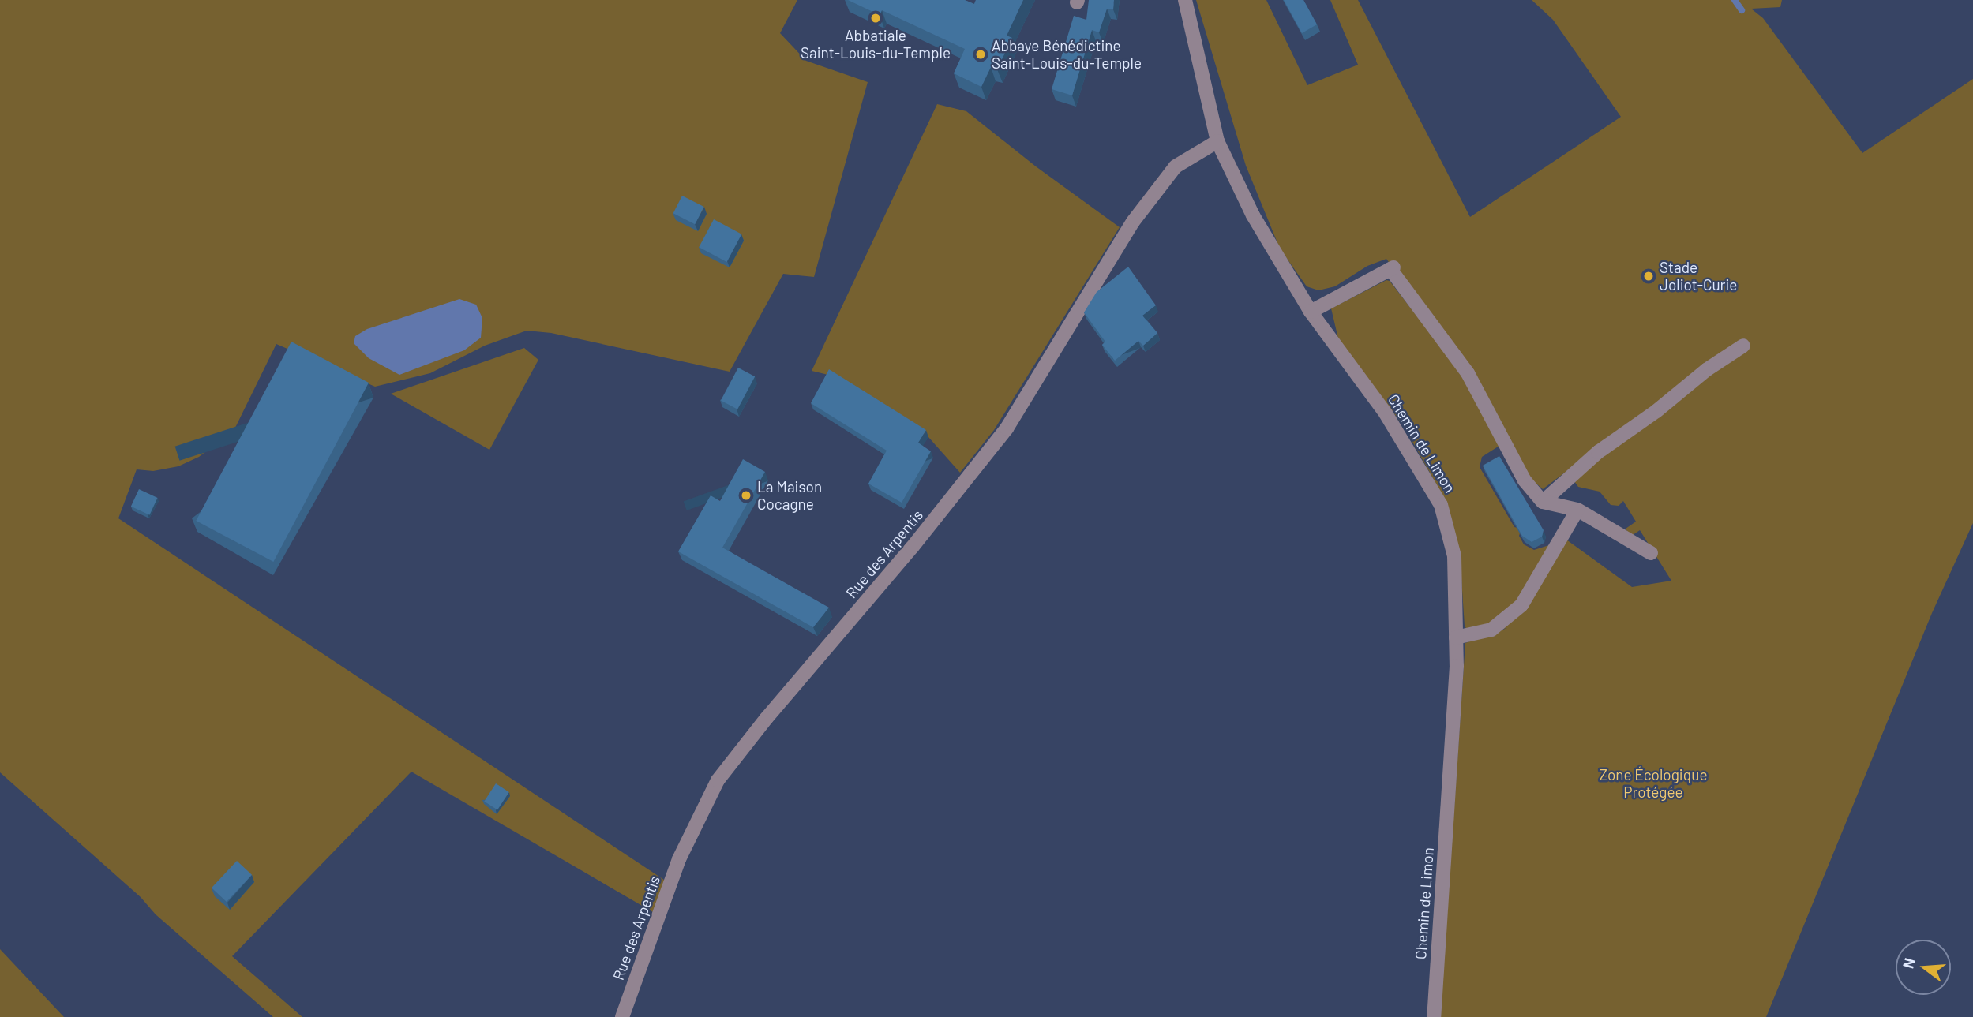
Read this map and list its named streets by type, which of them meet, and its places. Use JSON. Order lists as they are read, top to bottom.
{
  "streets": {
    "street": ["Chemin de Limon", "Rue des Arpentis"]
  },
  "crossings": [
    ["Chemin de Limon", "Rue des Arpentis"]
  ],
  "parks": ["Zone Écologique Protégée"],
  "places": [
    "Abbatiale Saint-Louis-du-Temple",
    "Abbaye Bénédictine Saint-Louis-du-Temple",
    "Stade Joliot-Curie",
    "La Maison Cocagne"
  ],
  "north": "left"
}
